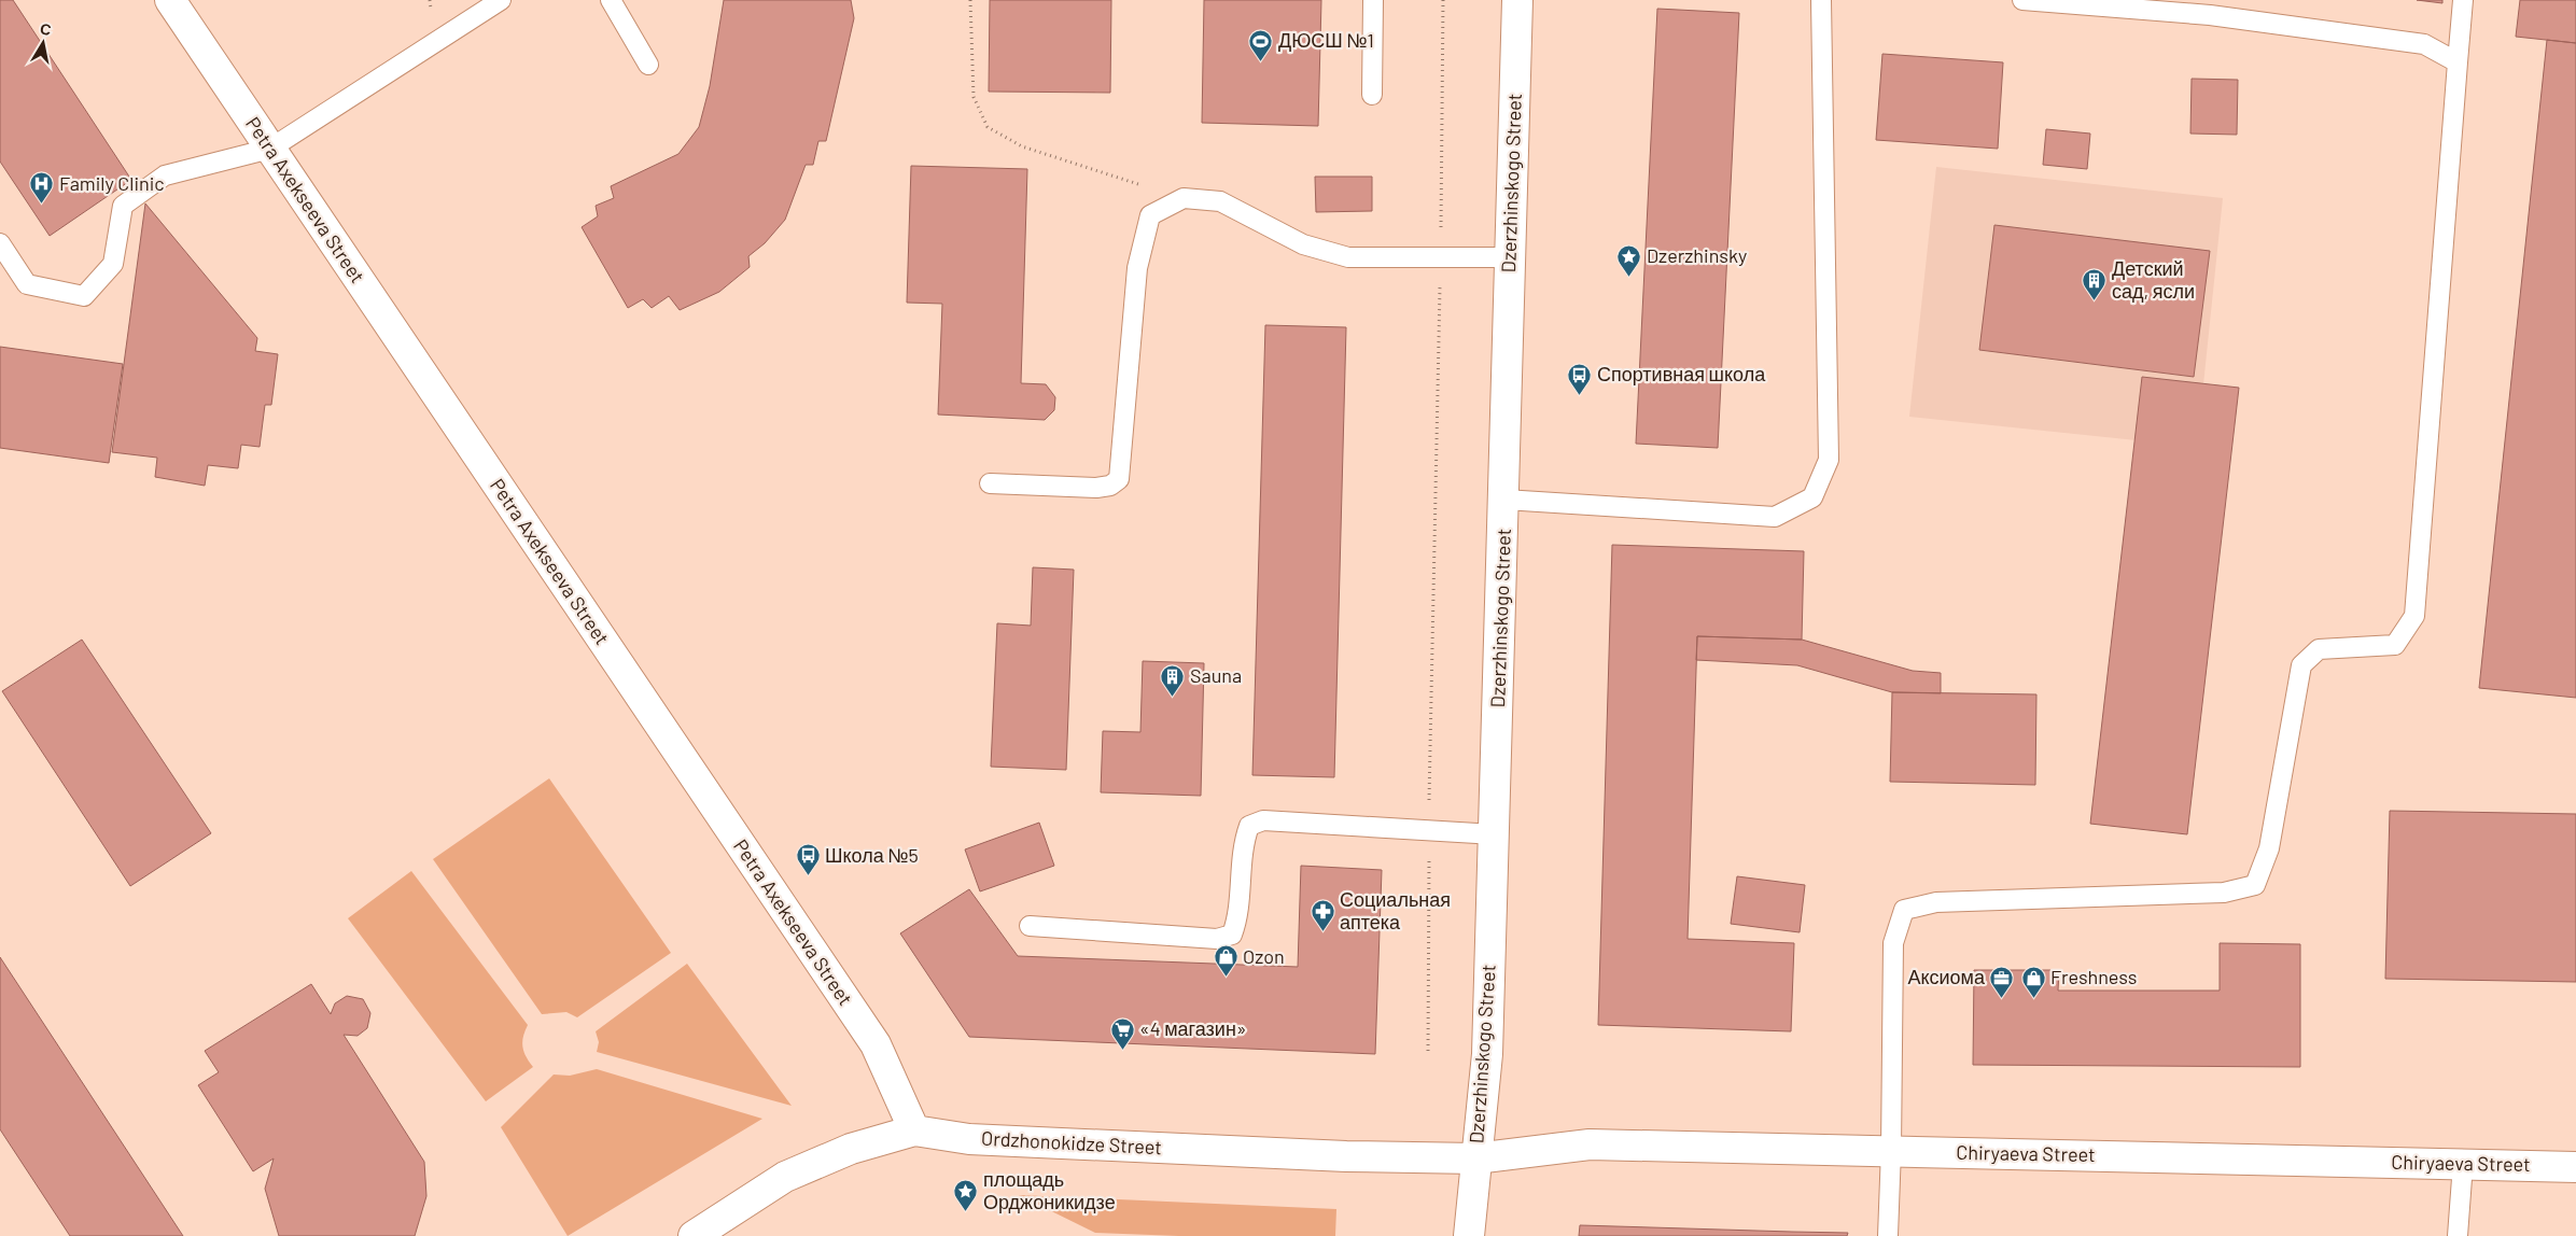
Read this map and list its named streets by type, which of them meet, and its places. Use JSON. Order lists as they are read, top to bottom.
{
  "streets": {
    "main road": [
      "Dzerzhinskogo Street",
      "Petra Axekseeva Street",
      "Ordzhonokidze Street",
      "Chiryaeva Street"
    ]
  },
  "crossings": [
    ["Dzerzhinskogo Street", "Ordzhonokidze Street"],
    ["Dzerzhinskogo Street", "Chiryaeva Street"],
    ["Petra Axekseeva Street", "Ordzhonokidze Street"],
    ["Ordzhonokidze Street", "Chiryaeva Street"]
  ],
  "places": {
    "sports": ["ДЮСШ №1"],
    "hospital": ["Family Clinic"],
    "place": ["Dzerzhinsky", "площадь Орджоникидзе"],
    "building": ["Детский сад, ясли", "Sauna"],
    "bus stop": ["Спортивная школа", "Школа №5"],
    "pharmacy": ["Социальная аптека"],
    "shop": ["Ozon", "Freshness"],
    "office": ["Аксиома"],
    "supermarket": ["«4 магазин»"]
  },
  "north": "top"
}
